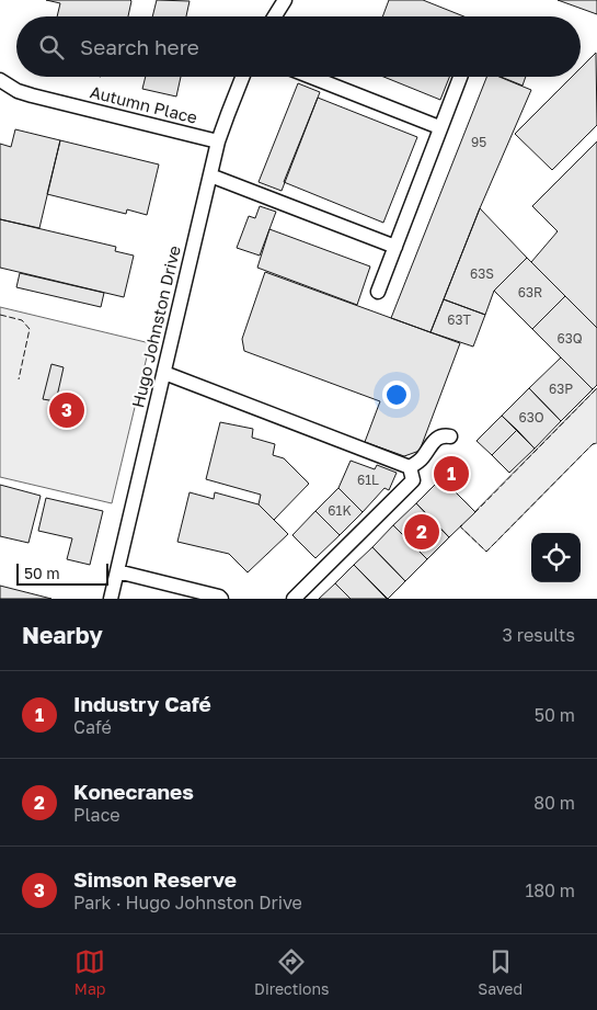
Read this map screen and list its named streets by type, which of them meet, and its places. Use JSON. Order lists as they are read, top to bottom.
{
  "streets": {
    "street": ["Autumn Place", "Hugo Johnston Drive"]
  },
  "crossings": [
    ["Autumn Place", "Hugo Johnston Drive"]
  ],
  "house_numbers": [
    "95",
    "63S",
    "63R",
    "63T",
    "63Q",
    "63P",
    "63O",
    "61L",
    "61K"
  ],
  "scale_bar": "50 m",
  "page": {
    "search": "Search here",
    "pins": ["3", "1", "2"],
    "scale": "50 m",
    "heading": ["Nearby", "3 results"],
    "list": [
      {
        "mark": "1",
        "name": "Industry Café",
        "note": "Café",
        "value": "50 m"
      },
      {
        "mark": "2",
        "name": "Konecranes",
        "note": "Place",
        "value": "80 m"
      },
      {
        "mark": "3",
        "name": "Simson Reserve",
        "note": "Park · Hugo Johnston Drive",
        "value": "180 m"
      }
    ],
    "nav": ["Map", "Directions", "Saved"]
  }
}
